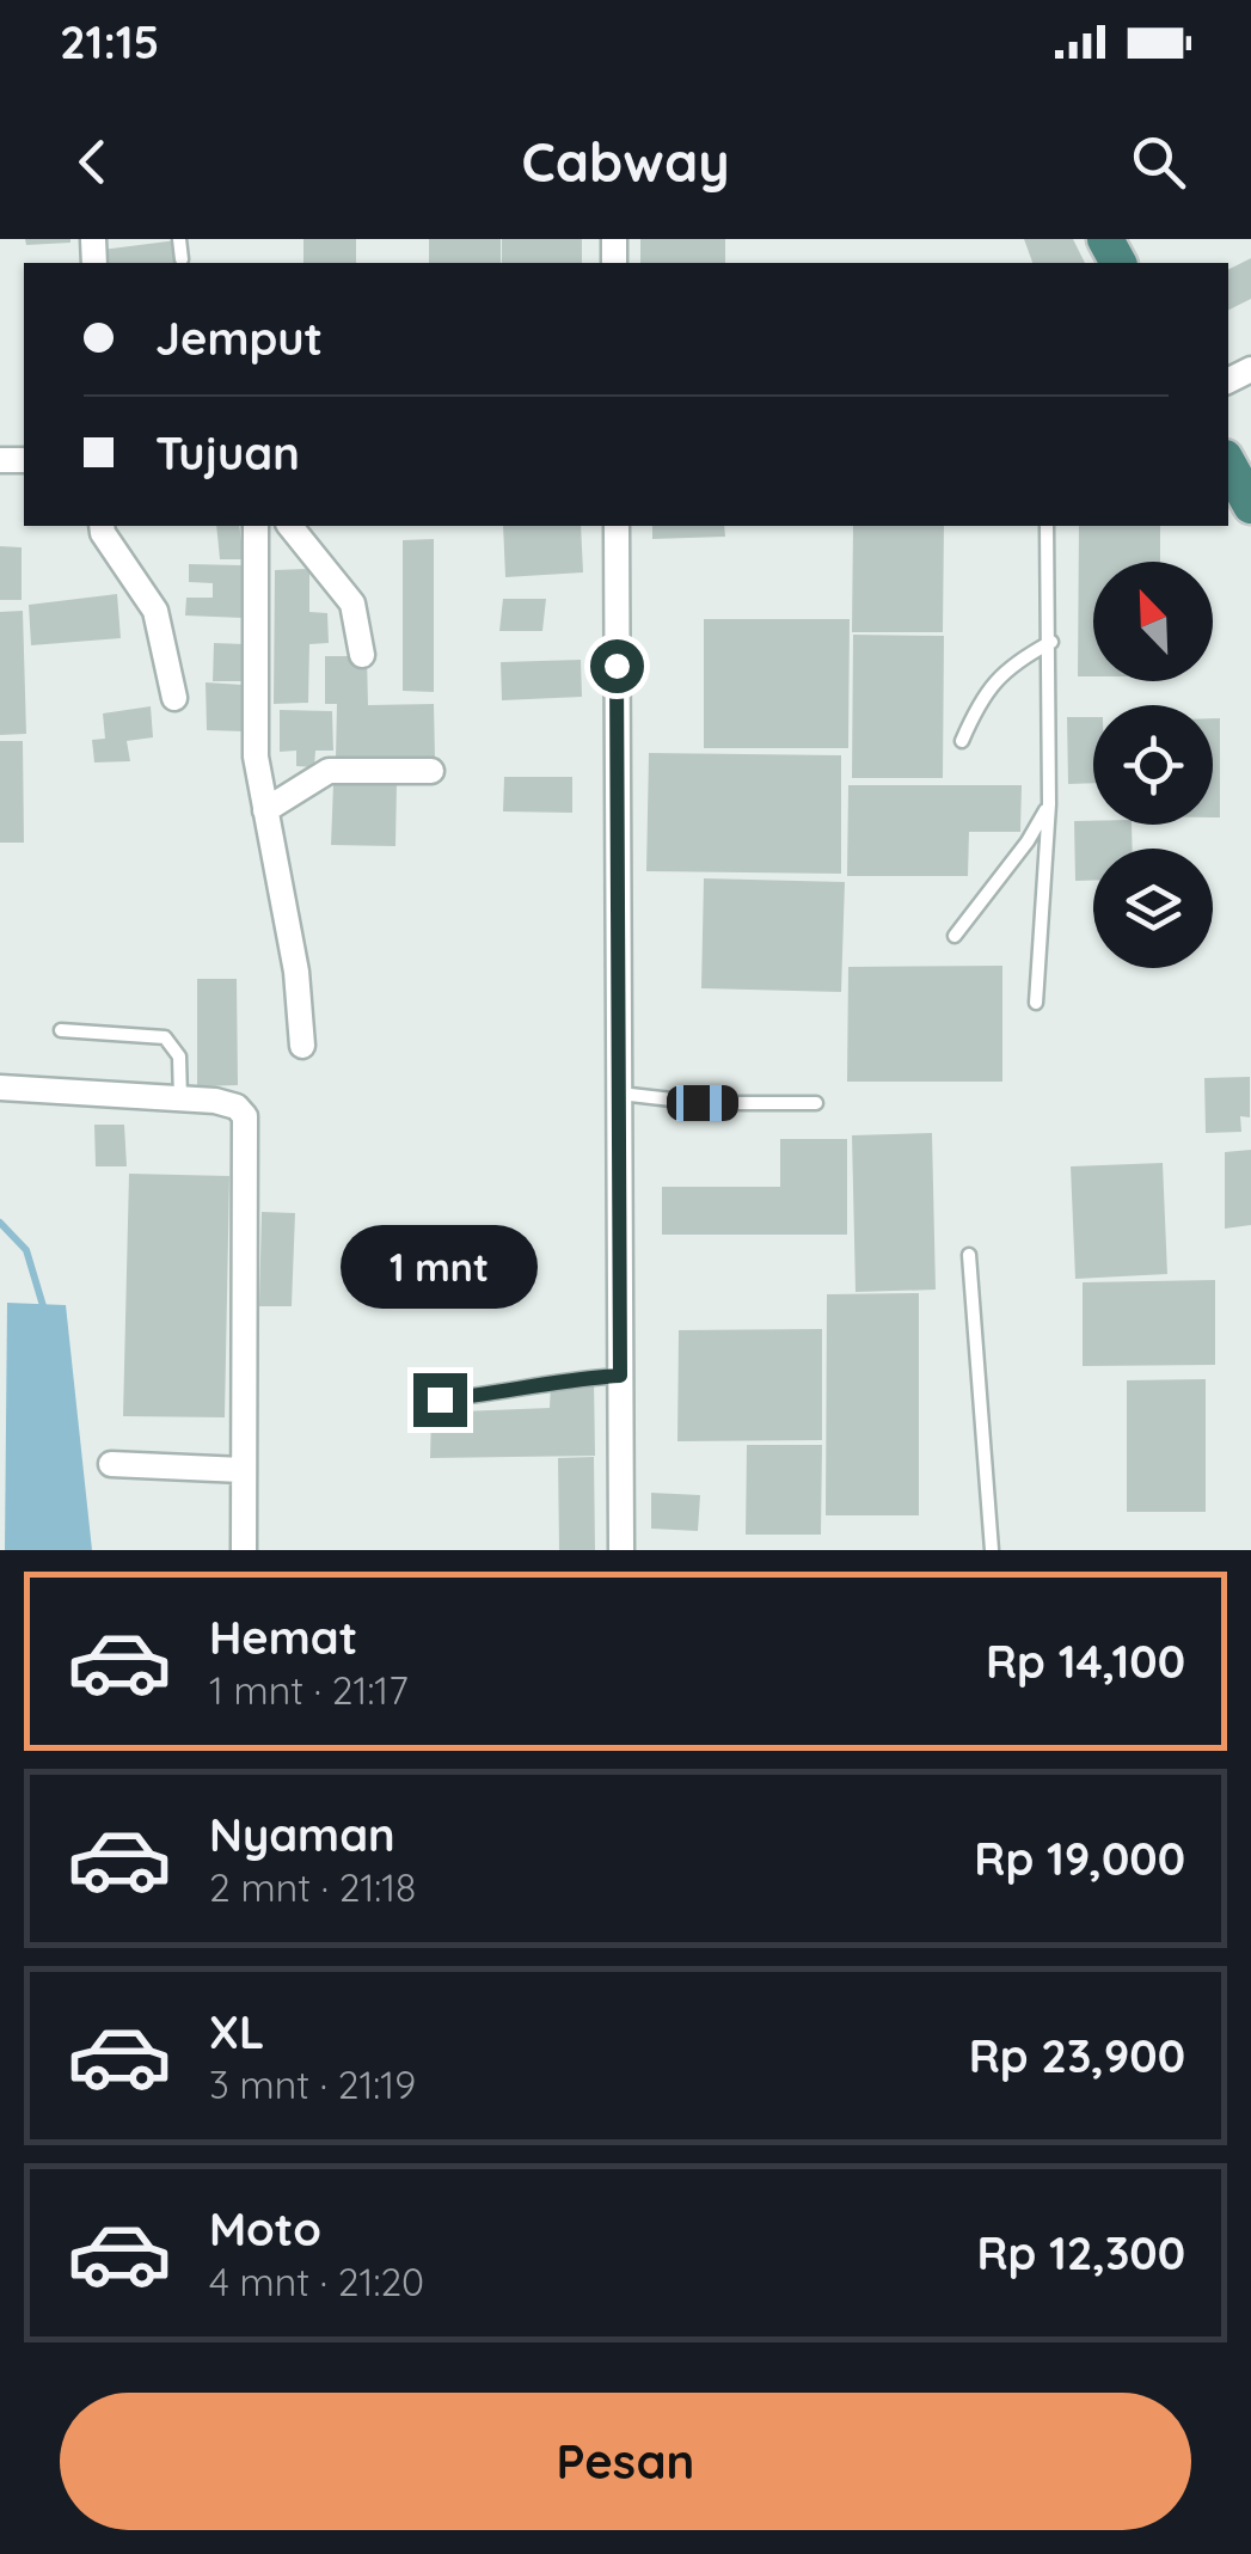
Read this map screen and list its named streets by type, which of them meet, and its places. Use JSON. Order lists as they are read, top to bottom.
{
  "north": "top left",
  "page": {
    "status": "21:15",
    "header": "Cabway",
    "banner": ["Jemput", "Tujuan"],
    "bubble": "1 mnt",
    "list": [
      {
        "name": "Hemat",
        "note": "1 mnt · 21:17",
        "value": "Rp 14,100"
      },
      {
        "name": "Nyaman",
        "note": "2 mnt · 21:18",
        "value": "Rp 19,000"
      },
      {
        "name": "XL",
        "note": "3 mnt · 21:19",
        "value": "Rp 23,900"
      },
      {
        "name": "Moto",
        "note": "4 mnt · 21:20",
        "value": "Rp 12,300"
      }
    ],
    "buttons": "Pesan"
  }
}
